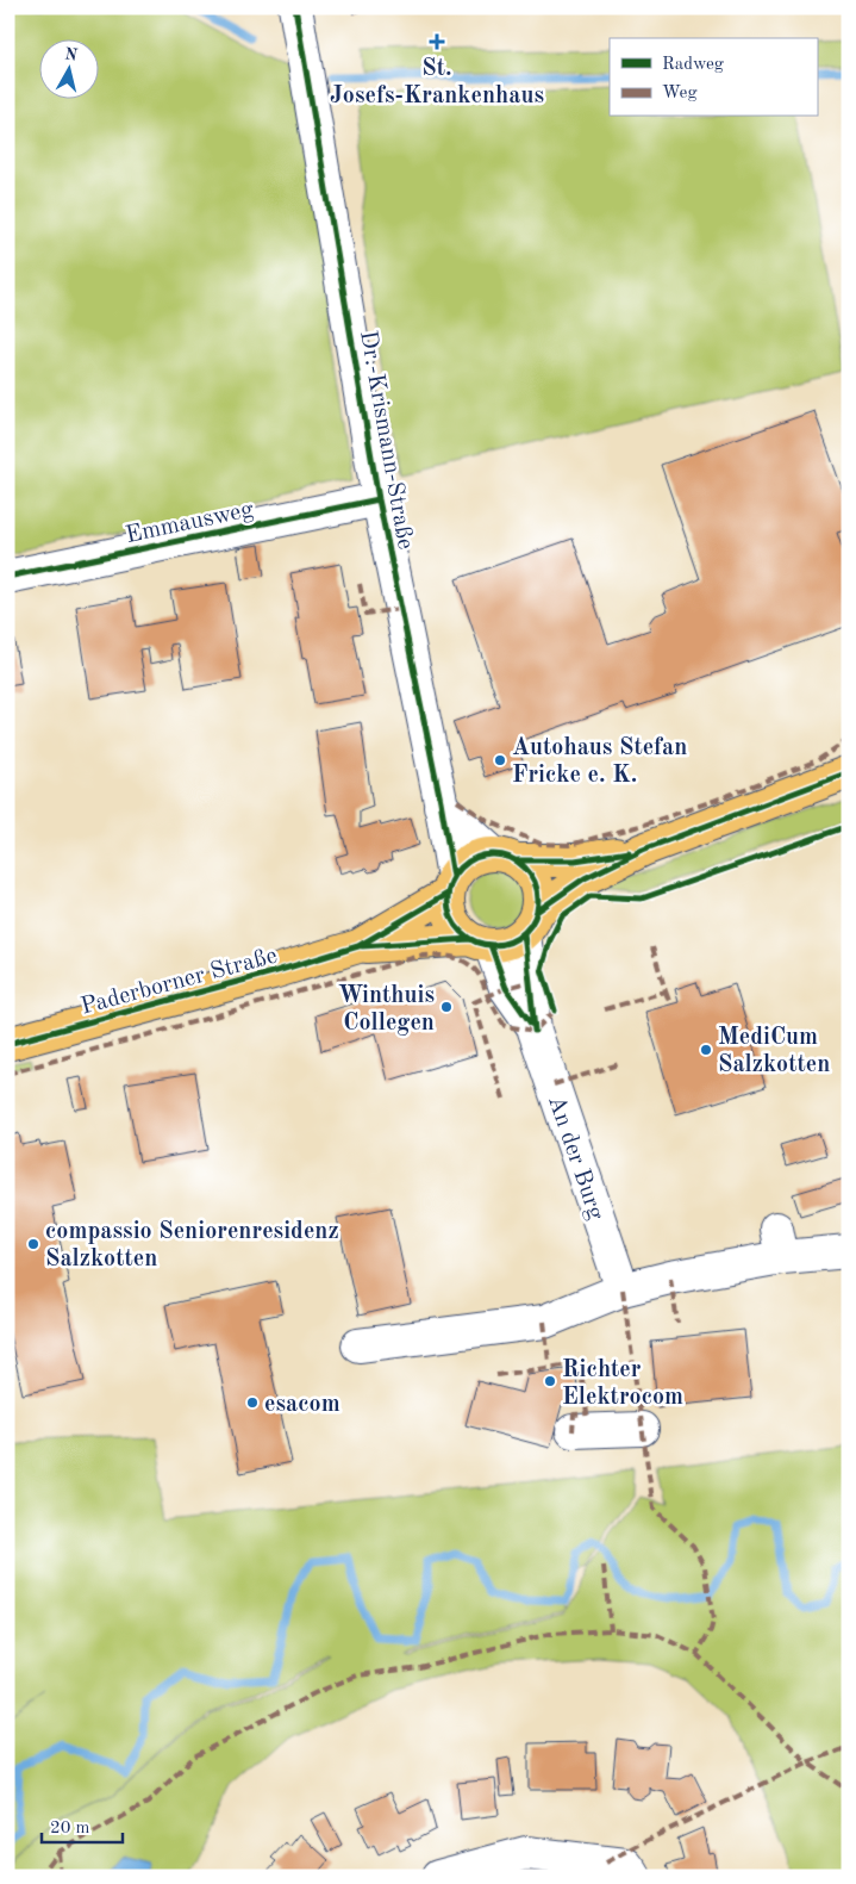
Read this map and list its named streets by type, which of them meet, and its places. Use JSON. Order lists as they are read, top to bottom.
{
  "streets": {
    "main road": ["Paderborner Straße"],
    "street": ["Dr.-Krismann-Straße", "Emmausweg", "An der Burg"]
  },
  "crossings": [
    ["Dr.-Krismann-Straße", "Emmausweg"],
    ["Dr.-Krismann-Straße", "Paderborner Straße"],
    ["Dr.-Krismann-Straße", "An der Burg"],
    ["Paderborner Straße", "An der Burg"]
  ],
  "places": {
    "health": ["St. Josefs-Krankenhaus"],
    "other": [
      "Autohaus Stefan Fricke e. K.",
      "Winthuis Collegen",
      "MediCum Salzkotten",
      "compassio Seniorenresidenz Salzkotten",
      "Richter Elektrocom",
      "esacom"
    ]
  },
  "legend": ["Radweg", "Weg"],
  "scale_bar": "20 m",
  "north": "top"
}
